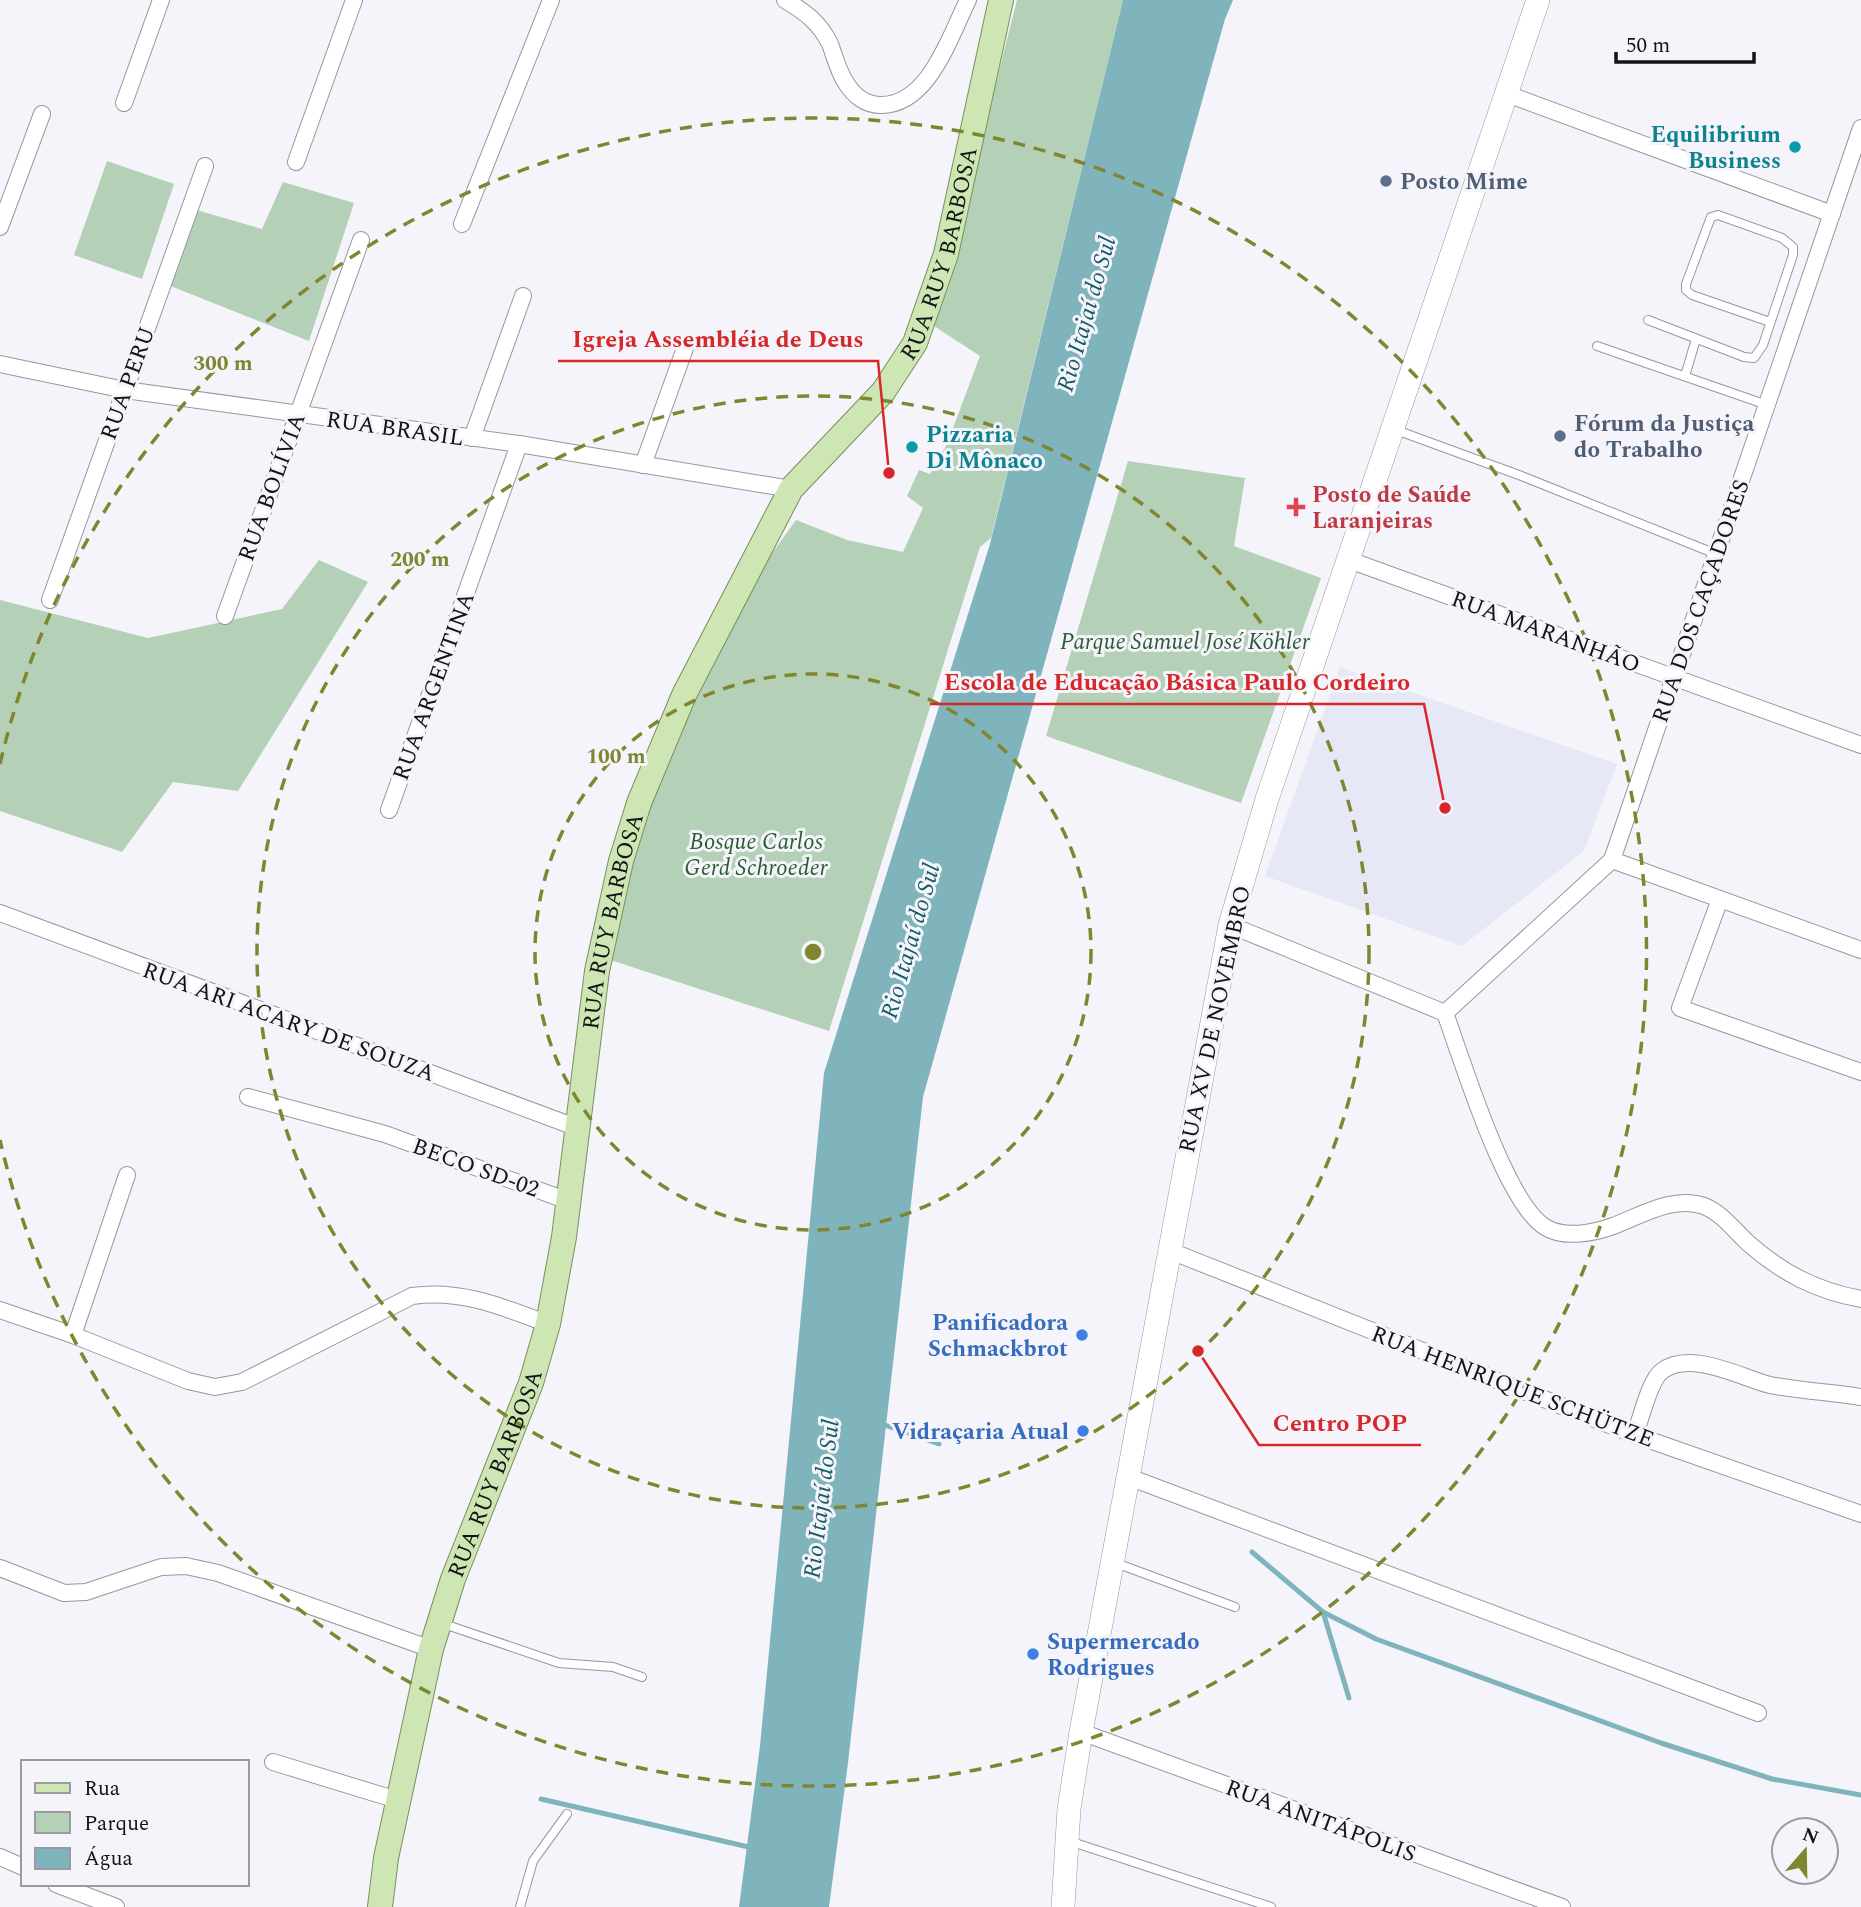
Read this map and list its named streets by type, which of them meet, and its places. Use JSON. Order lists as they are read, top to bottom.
{
  "streets": {
    "main road": ["RUA RUY BARBOSA", "RUA XV DE NOVEMBRO"],
    "street": [
      "RUA PERU",
      "RUA BRASIL",
      "RUA BOLÍVIA",
      "RUA DOS CAÇADORES",
      "RUA MARANHÃO",
      "RUA ARGENTINA",
      "RUA ARI ACARY DE SOUZA",
      "BECO SD-02",
      "RUA HENRIQUE SCHÜTZE",
      "RUA ANITÁPOLIS"
    ]
  },
  "crossings": [
    ["RUA RUY BARBOSA", "RUA BRASIL"],
    ["RUA RUY BARBOSA", "RUA ARI ACARY DE SOUZA"],
    ["RUA RUY BARBOSA", "BECO SD-02"],
    ["RUA PERU", "RUA BRASIL"],
    ["RUA BRASIL", "RUA BOLÍVIA"],
    ["RUA BRASIL", "RUA ARGENTINA"],
    ["RUA DOS CAÇADORES", "RUA MARANHÃO"],
    ["RUA MARANHÃO", "RUA XV DE NOVEMBRO"],
    ["RUA XV DE NOVEMBRO", "RUA HENRIQUE SCHÜTZE"],
    ["RUA XV DE NOVEMBRO", "RUA ANITÁPOLIS"]
  ],
  "water": ["Rio Itajaí do Sul"],
  "parks": ["Parque Samuel José Köhler", "Bosque Carlos Gerd Schroeder"],
  "places": {
    "other": [
      "Equilibrium Business",
      "Posto Mime",
      "Fórum da Justiça do Trabalho",
      "Pizzaria Di Mônaco",
      "Igreja Assembléia de Deus",
      "Escola de Educação Básica Paulo Cordeiro",
      "Panificadora Schmackbrot",
      "Centro POP",
      "Vidraçaria Atual",
      "Supermercado Rodrigues"
    ],
    "health": ["Posto de Saúde Laranjeiras"]
  },
  "legend": ["Rua", "Parque", "Água"],
  "scale_bar": "50 m",
  "north": "top",
  "rings": ["300 m", "200 m", "100 m"]
}
